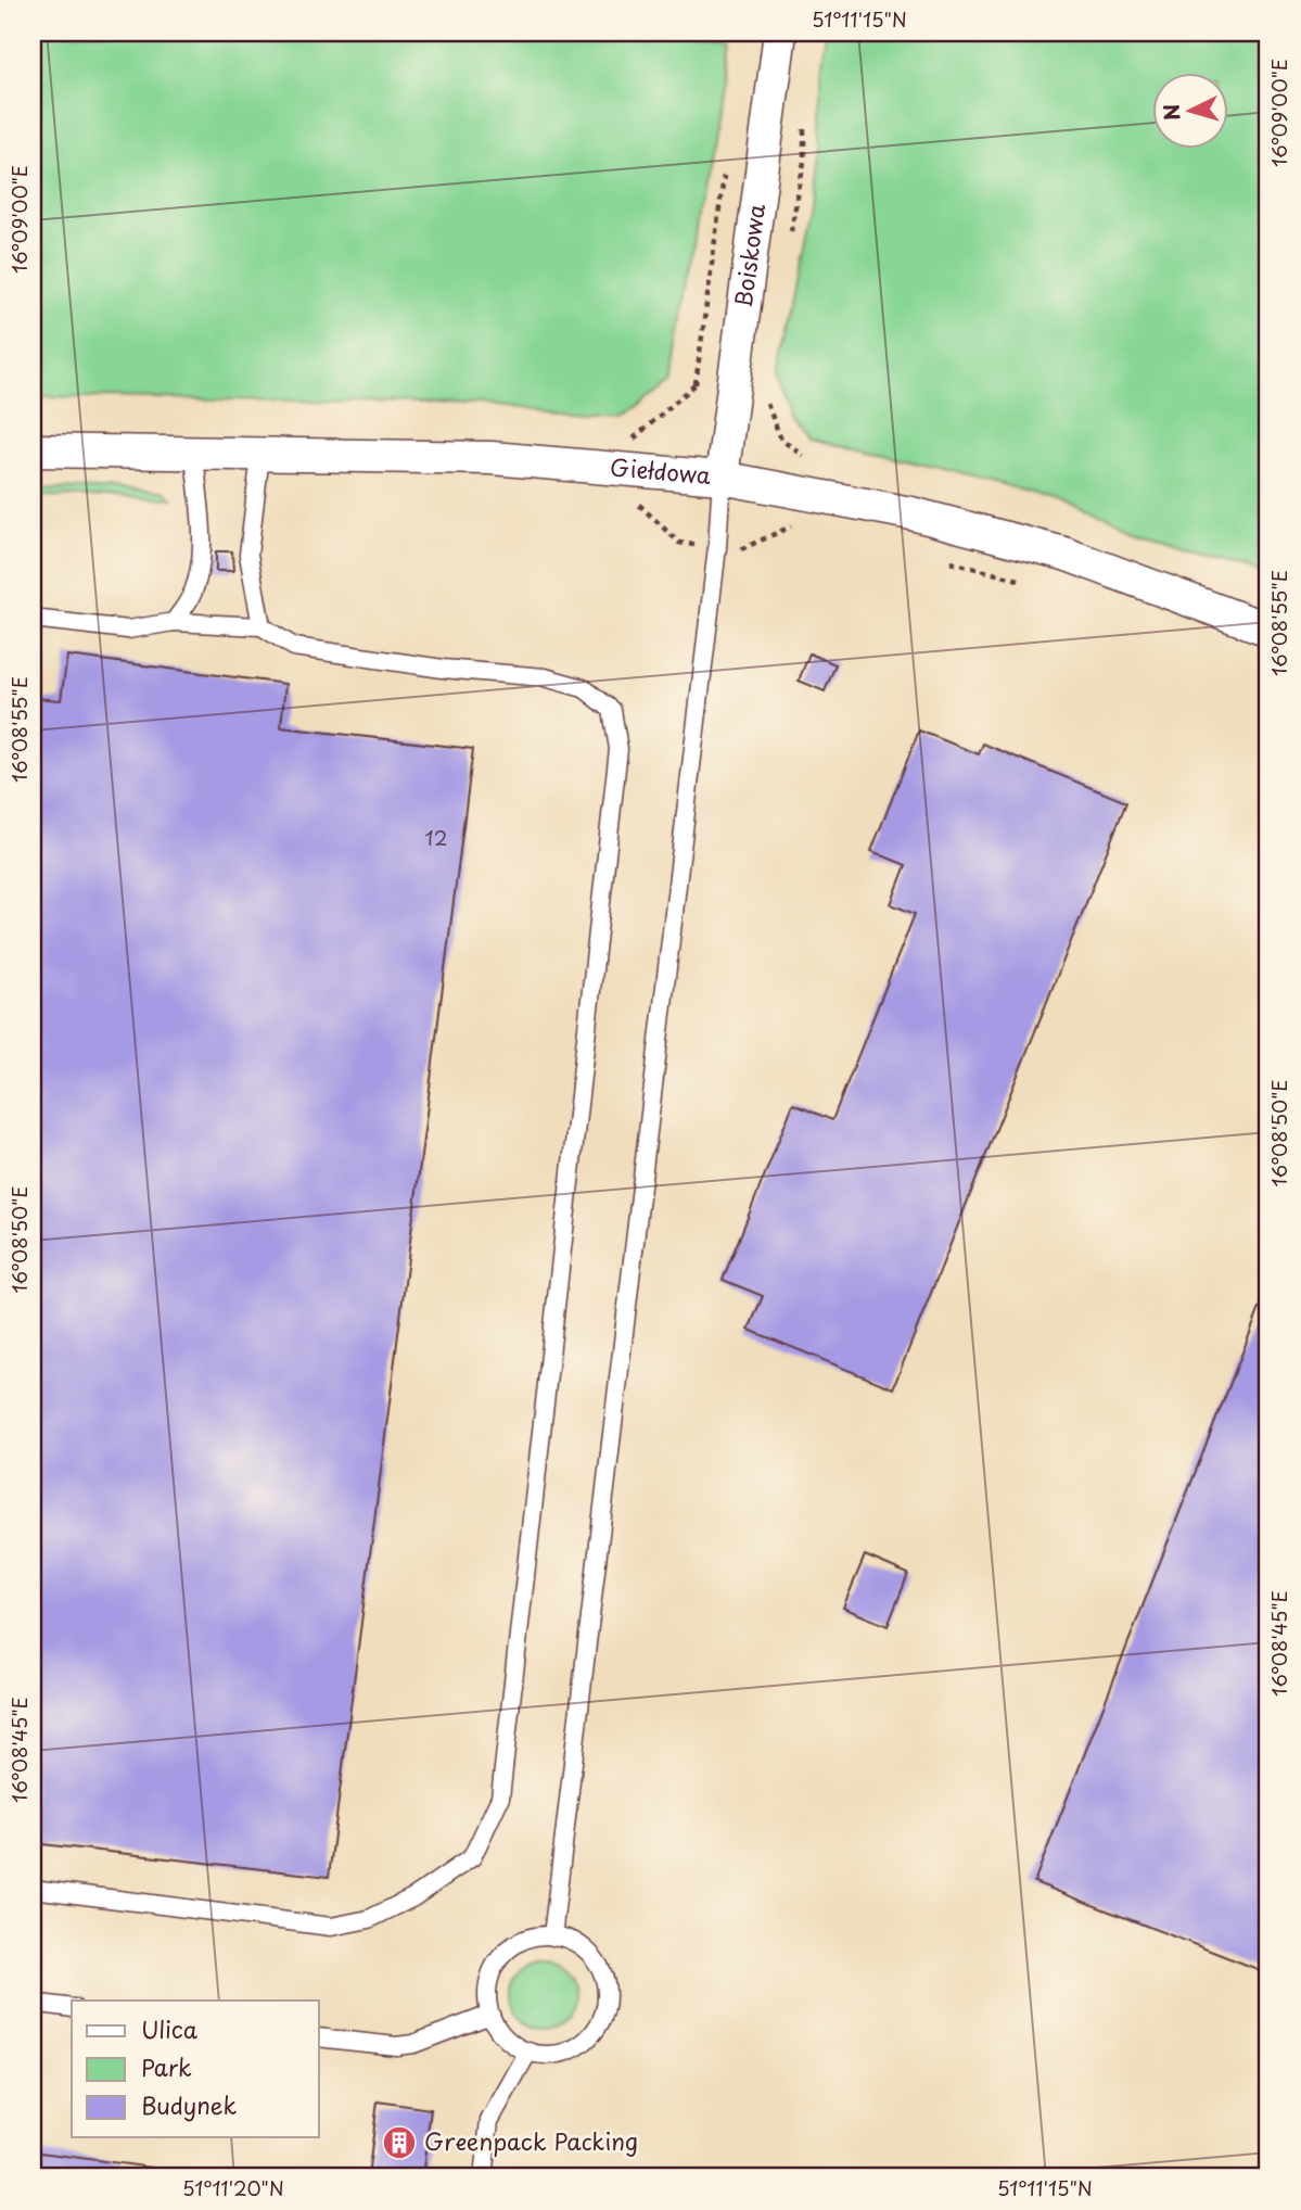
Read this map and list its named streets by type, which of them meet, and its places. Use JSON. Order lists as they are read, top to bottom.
{
  "streets": {
    "street": ["Boiskowa", "Giełdowa"]
  },
  "crossings": [
    ["Boiskowa", "Giełdowa"]
  ],
  "places": {
    "building": ["Greenpack Packing"]
  },
  "house_numbers": ["12"],
  "legend": ["Ulica", "Park", "Budynek"],
  "north": "left",
  "coordinates": [
    "51°11'15\"N",
    "16°09'00\"E",
    "16°08'55\"E",
    "16°08'50\"E",
    "16°08'45\"E",
    "51°11'20\"N"
  ]
}
